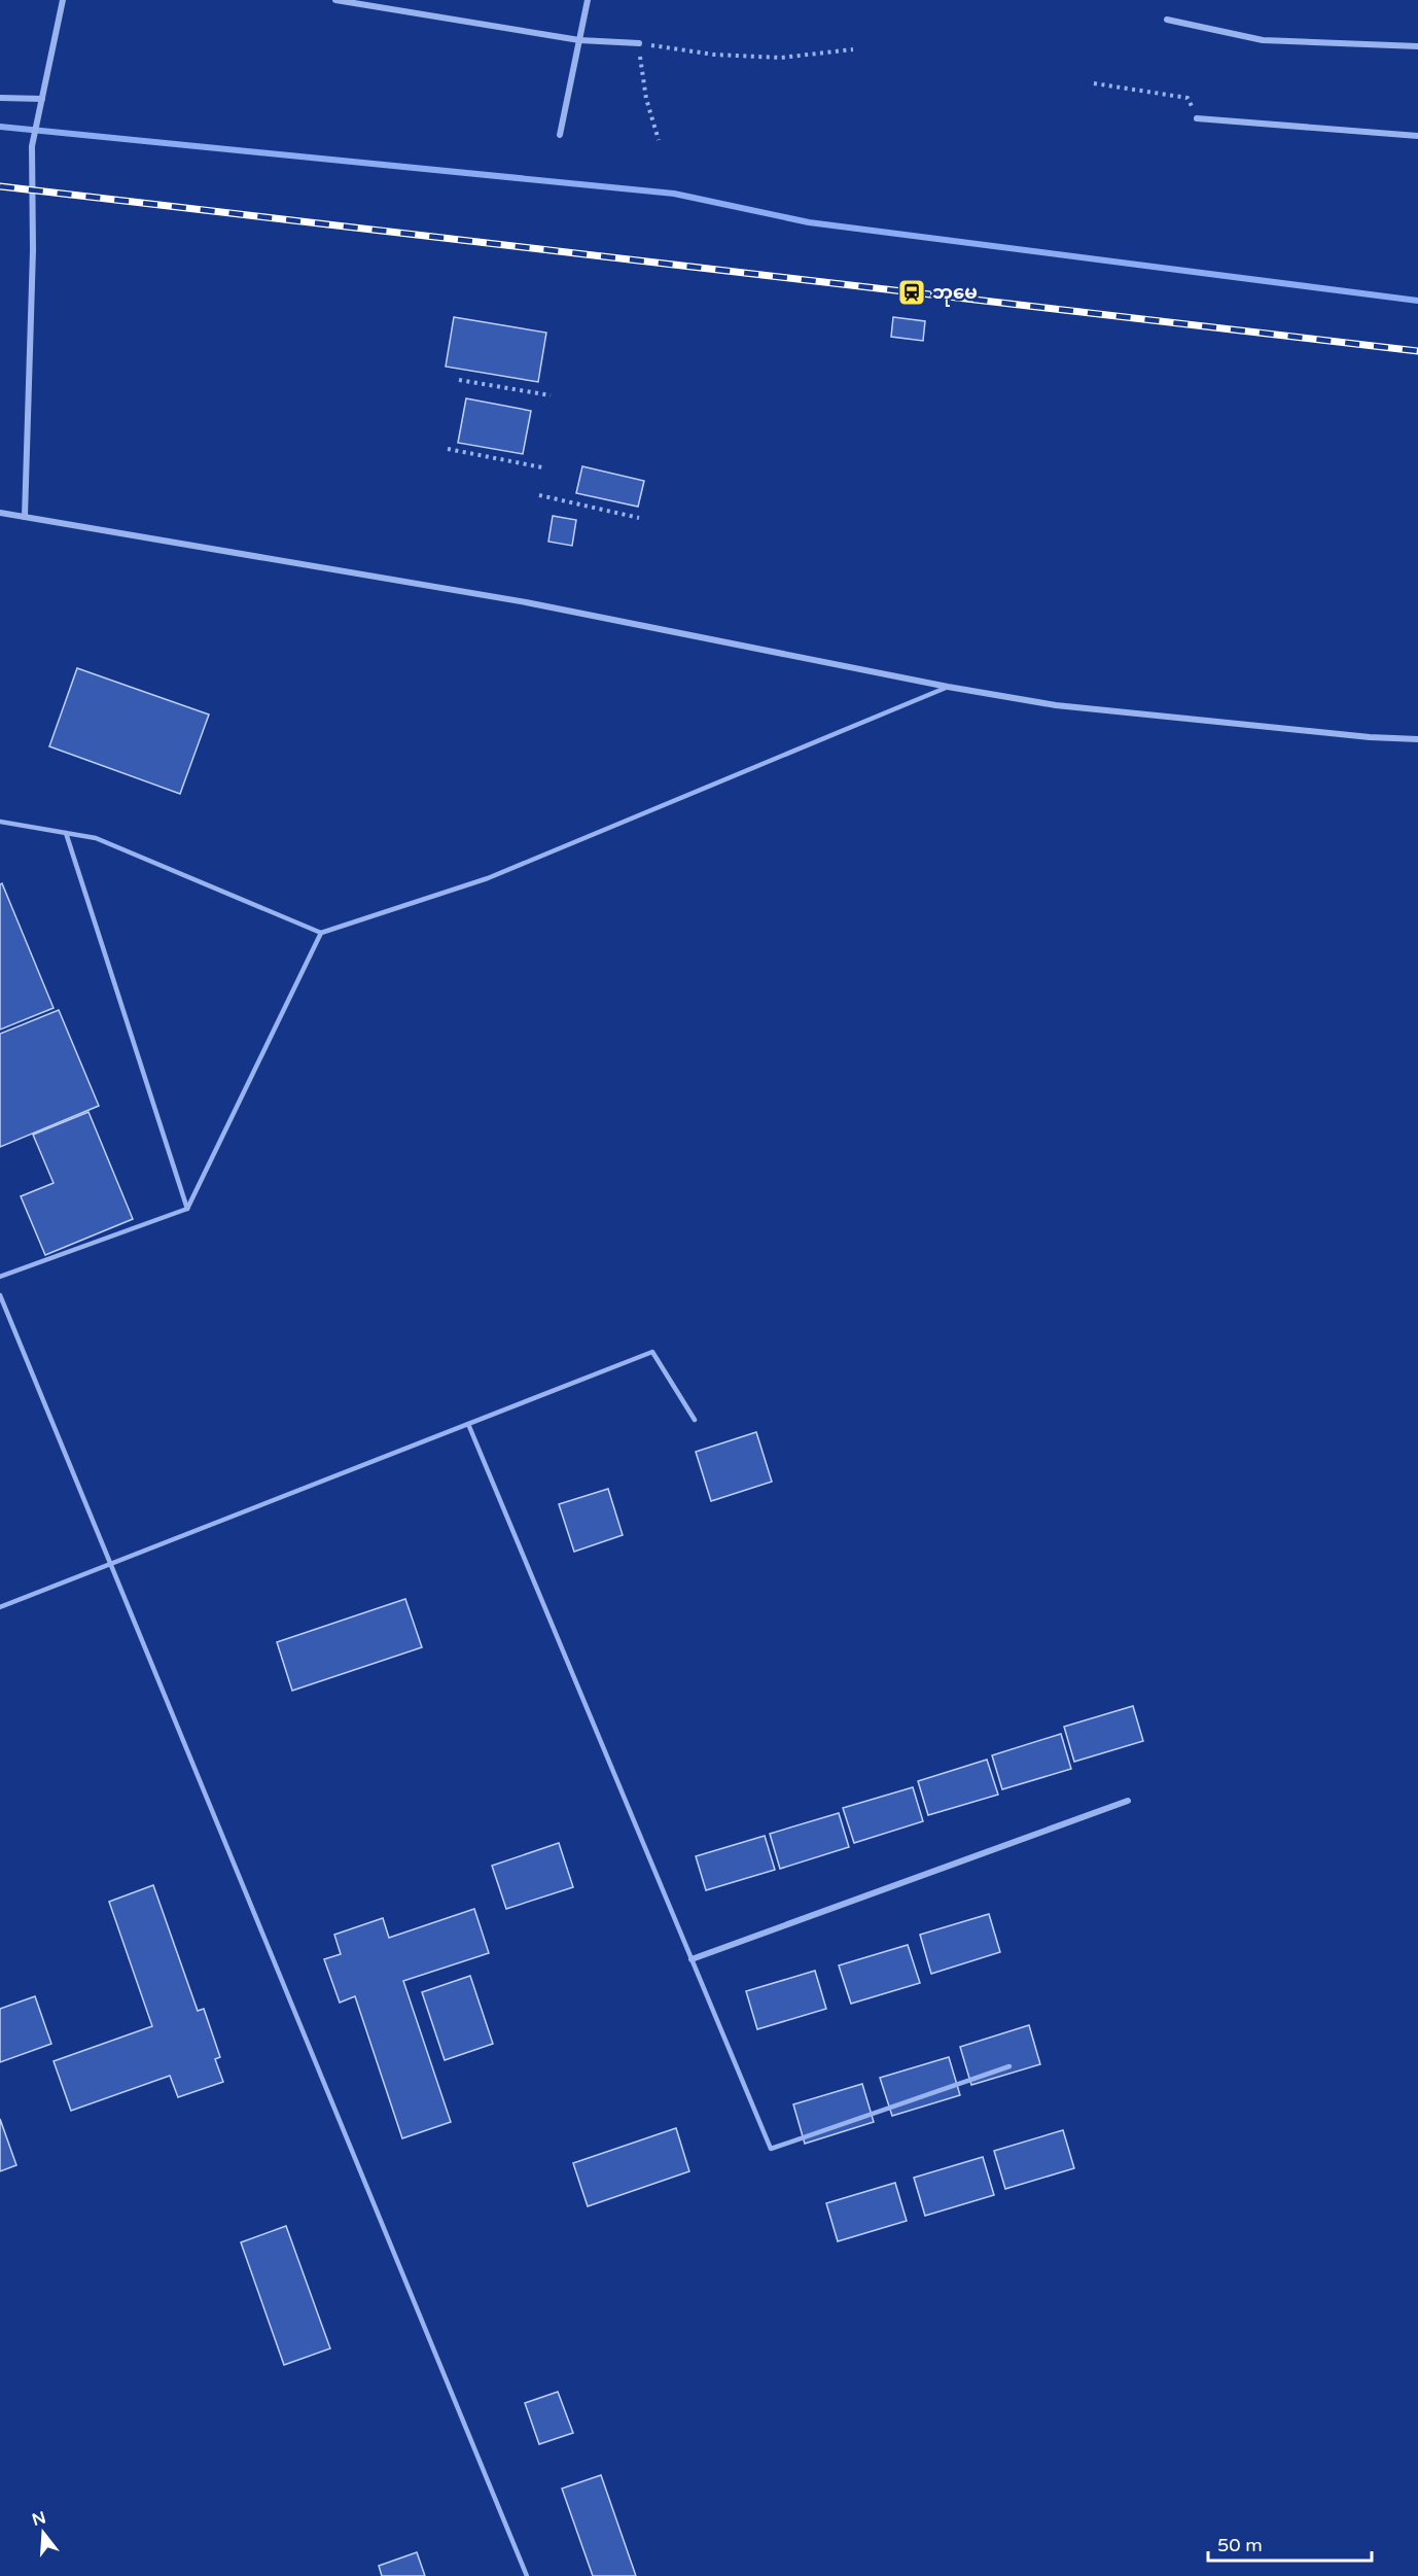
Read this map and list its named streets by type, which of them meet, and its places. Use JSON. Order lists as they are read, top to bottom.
{
  "places": {
    "station": ["ဘုမေ"]
  },
  "scale_bar": "50 m",
  "north": "top"
}
